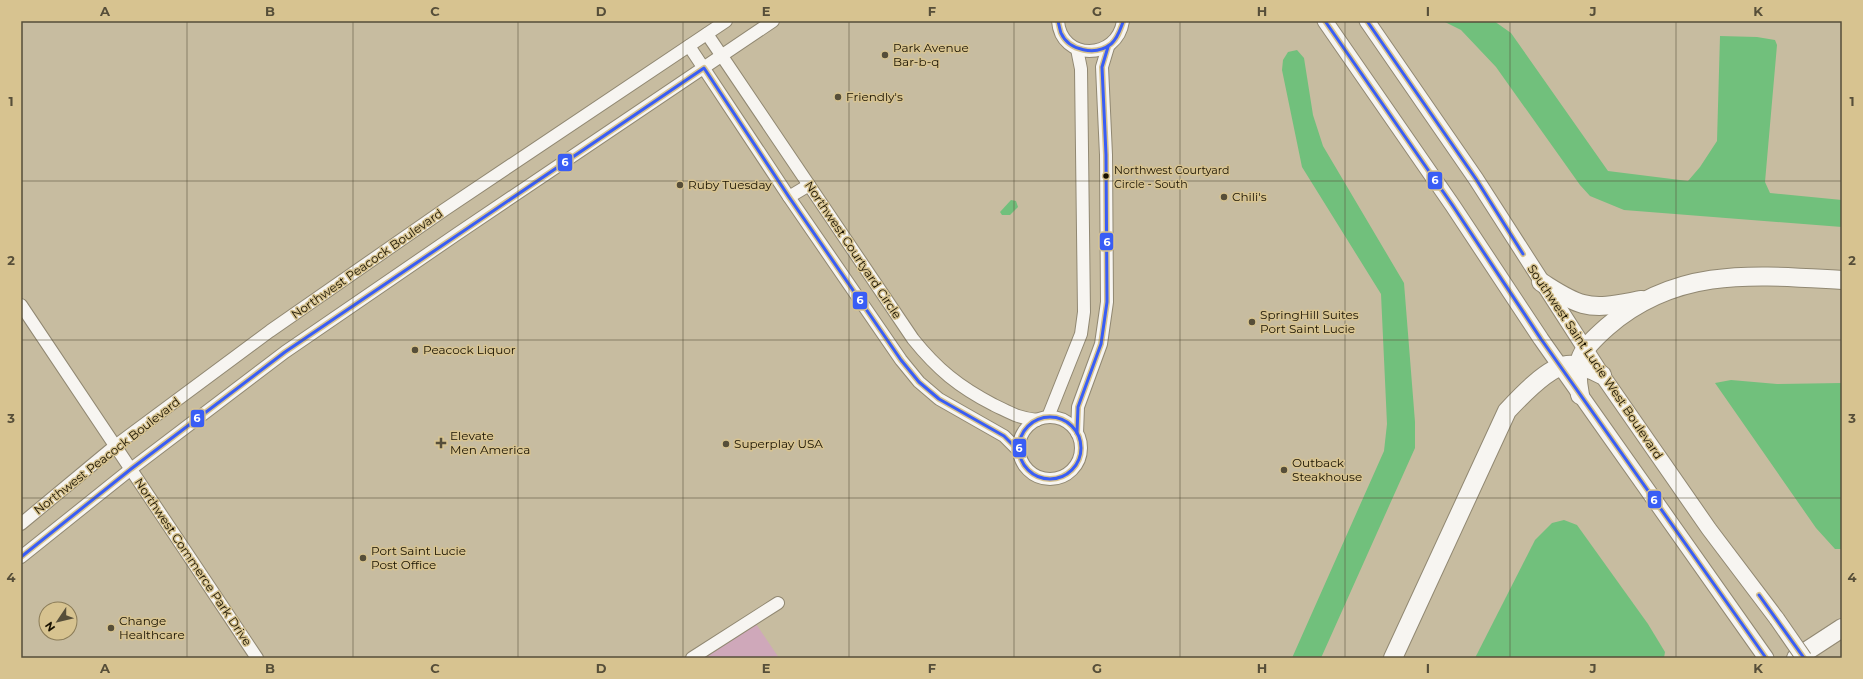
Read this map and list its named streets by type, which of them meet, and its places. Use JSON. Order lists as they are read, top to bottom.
{
  "streets": {
    "main road": ["Southwest Saint Lucie West Boulevard"],
    "street": ["Northwest Courtyard Circle", "Northwest Peacock Boulevard", "Northwest Commerce Park Drive"]
  },
  "crossings": [
    ["Northwest Courtyard Circle", "Northwest Peacock Boulevard"],
    ["Northwest Peacock Boulevard", "Northwest Commerce Park Drive"]
  ],
  "places": {
    "other": [
      "Park Avenue Bar-b-q",
      "Friendly's",
      "Northwest Courtyard Circle - South",
      "Ruby Tuesday",
      "Chili's",
      "SpringHill Suites Port Saint Lucie",
      "Peacock Liquor",
      "Superplay USA",
      "Outback Steakhouse",
      "Port Saint Lucie Post Office",
      "Change Healthcare"
    ],
    "health": ["Elevate Men America"]
  },
  "lines": ["transit line 6"],
  "north": "bottom left",
  "grid": {
    "columns": [
      "A",
      "B",
      "C",
      "D",
      "E",
      "F",
      "G",
      "H",
      "I",
      "J",
      "K"
    ],
    "rows": [
      "1",
      "2",
      "3",
      "4"
    ]
  }
}
